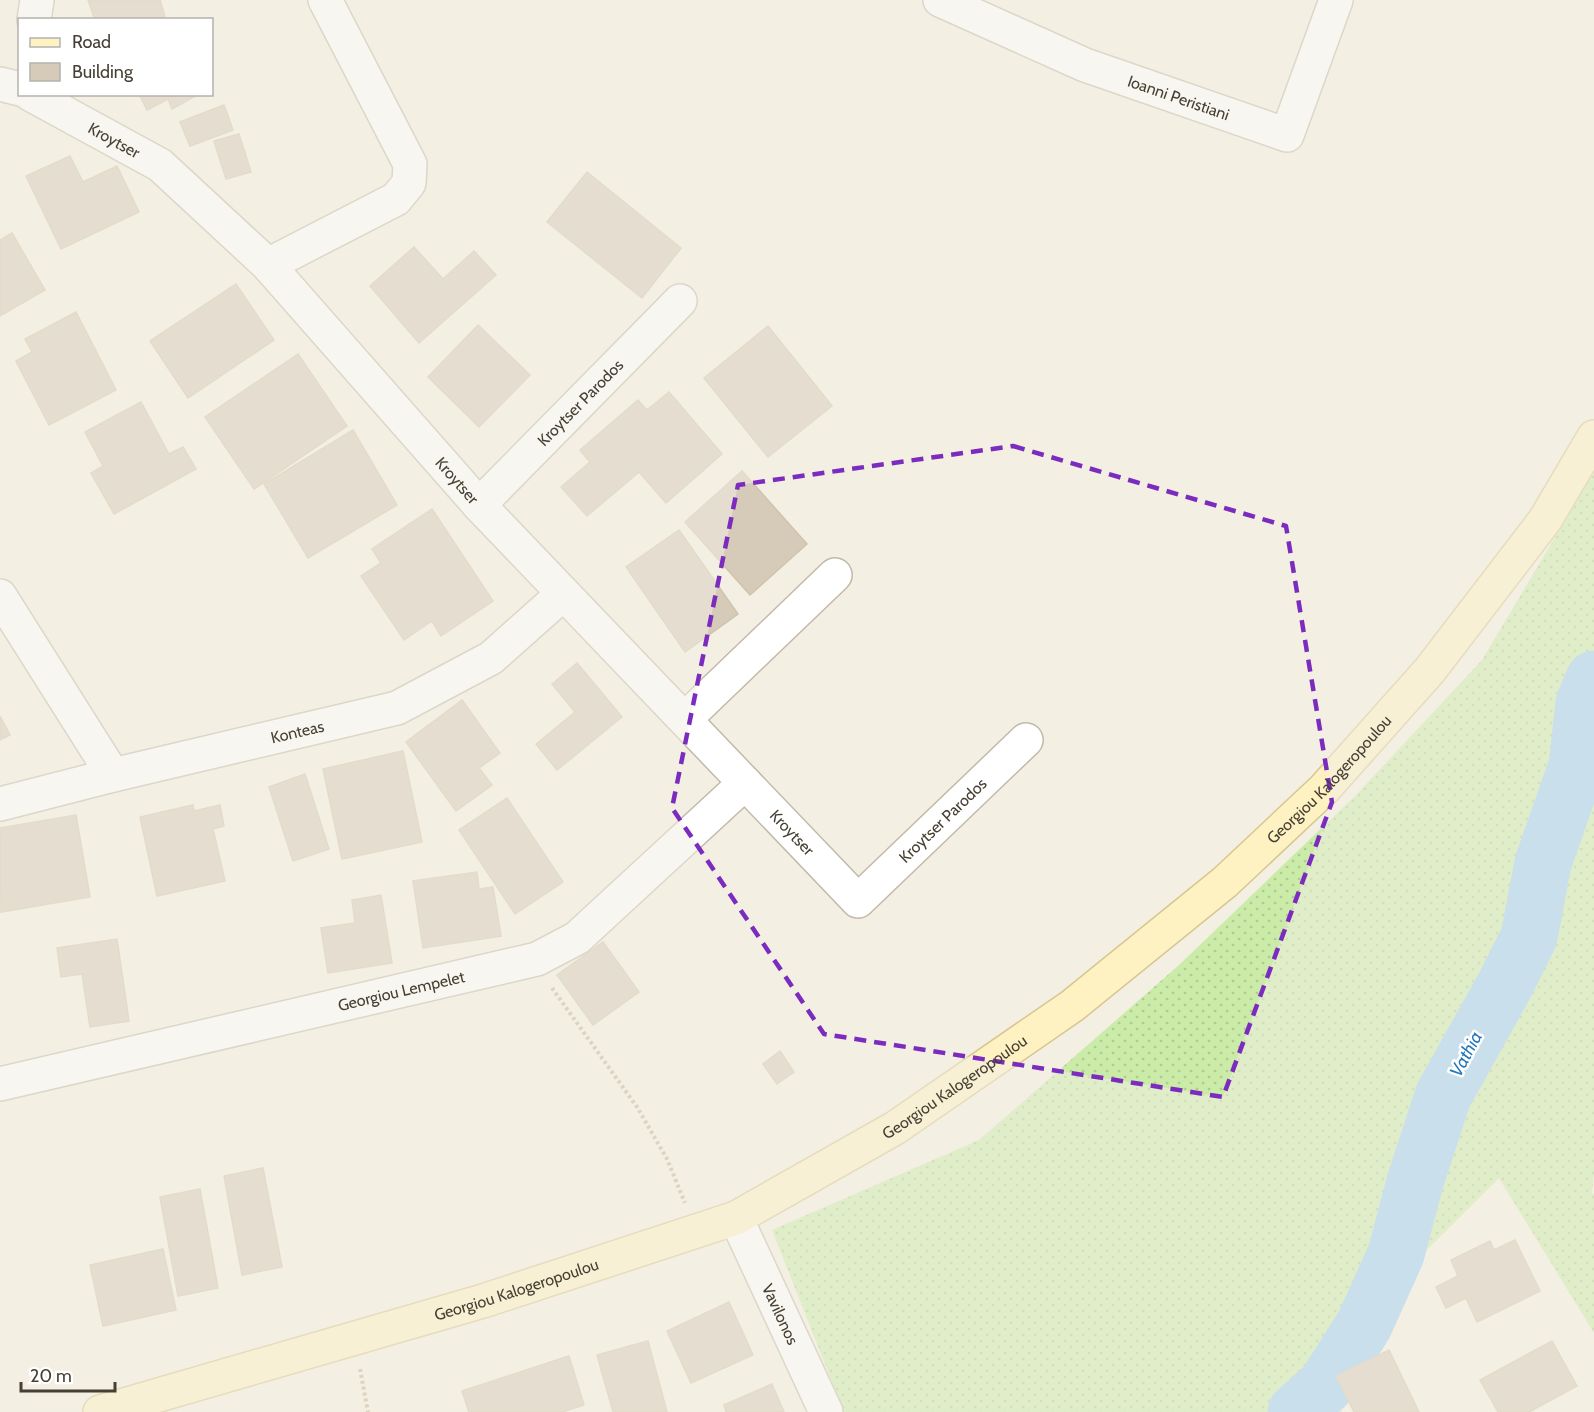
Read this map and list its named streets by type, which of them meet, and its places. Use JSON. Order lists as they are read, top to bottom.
{
  "streets": {
    "street": [
      "Ioanni Peristiani",
      "Kroytser",
      "Kroytser Parodos",
      "Konteas",
      "Georgiou Kalogeropoulou",
      "Georgiou Lempelet",
      "Vavilonos"
    ]
  },
  "crossings": [
    ["Kroytser", "Kroytser Parodos"],
    ["Kroytser", "Konteas"],
    ["Kroytser", "Georgiou Lempelet"],
    ["Georgiou Kalogeropoulou", "Vavilonos"]
  ],
  "water": ["Vathia"],
  "legend": ["Road", "Building"],
  "scale_bar": "20 m"
}
